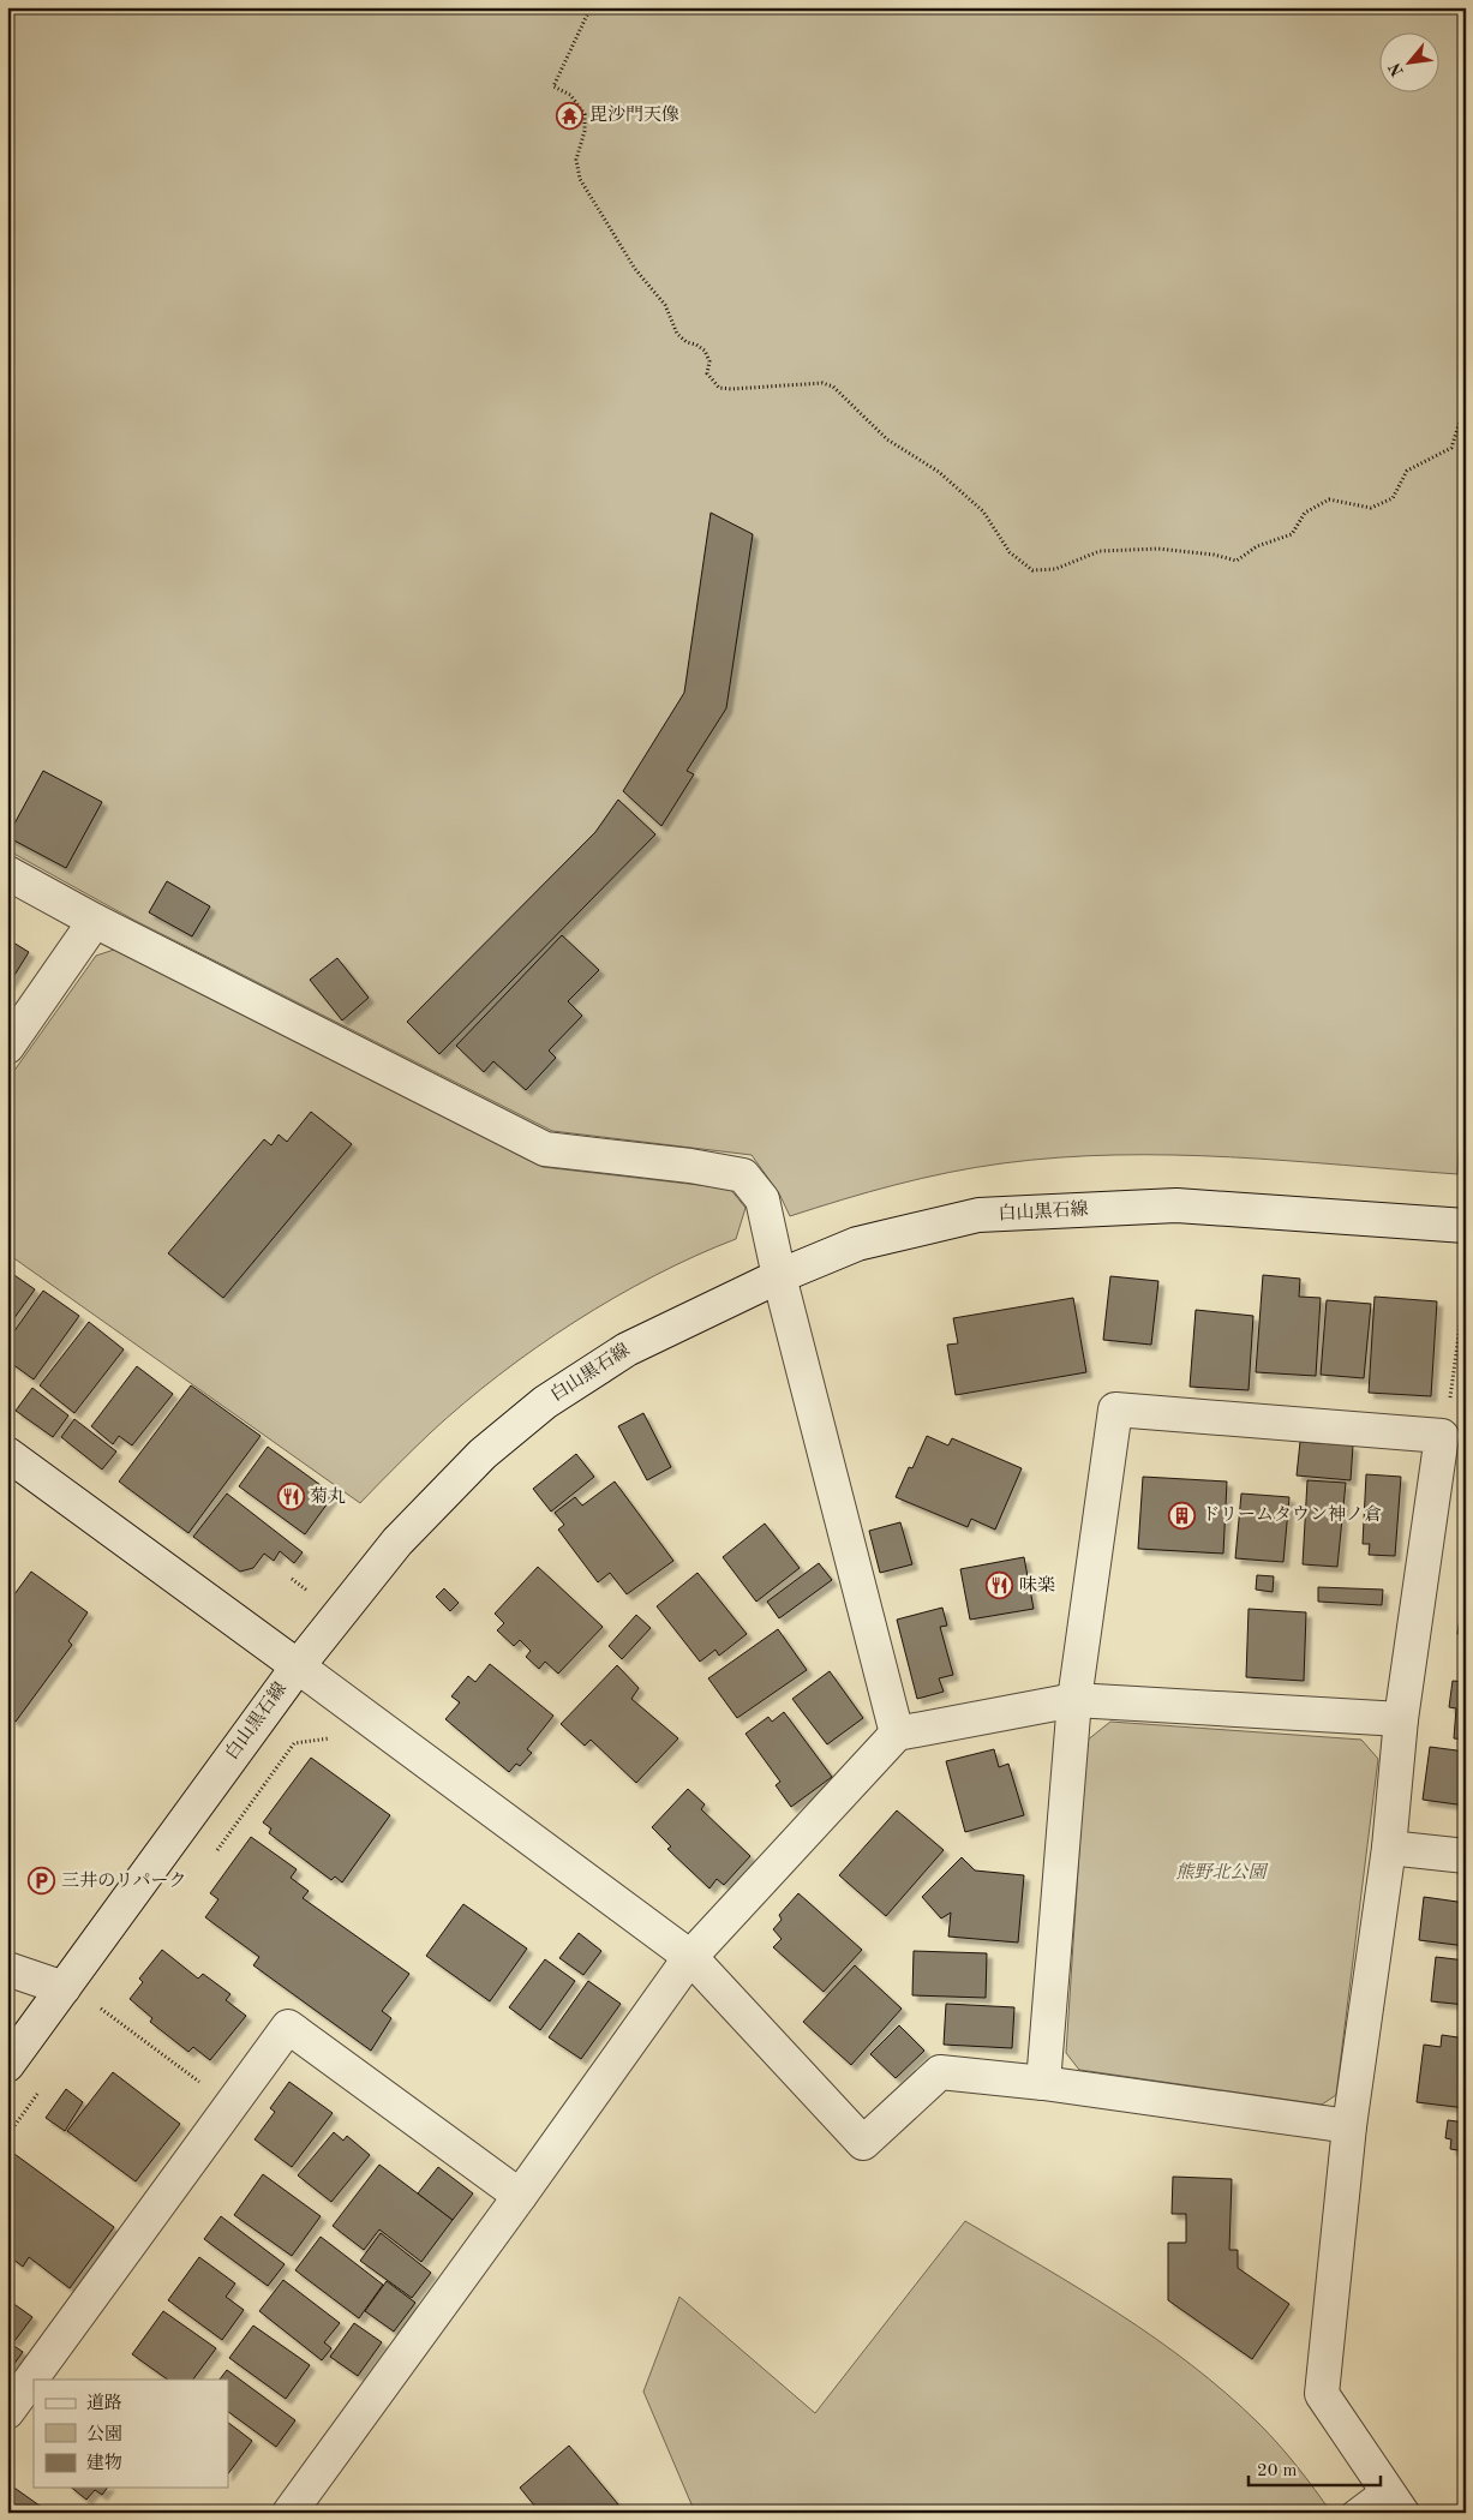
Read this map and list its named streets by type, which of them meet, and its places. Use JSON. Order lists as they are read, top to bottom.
{
  "streets": {
    "street": ["白山黒石線"]
  },
  "parks": ["熊野北公園"],
  "places": {
    "temple": ["毘沙門天像"],
    "restaurant": ["菊丸", "味楽"],
    "building": ["ドリームタウン神ノ倉"],
    "parking": ["三井のリパーク"]
  },
  "legend": ["道路", "公園", "建物"],
  "scale_bar": "20 m",
  "north": "bottom left"
}
